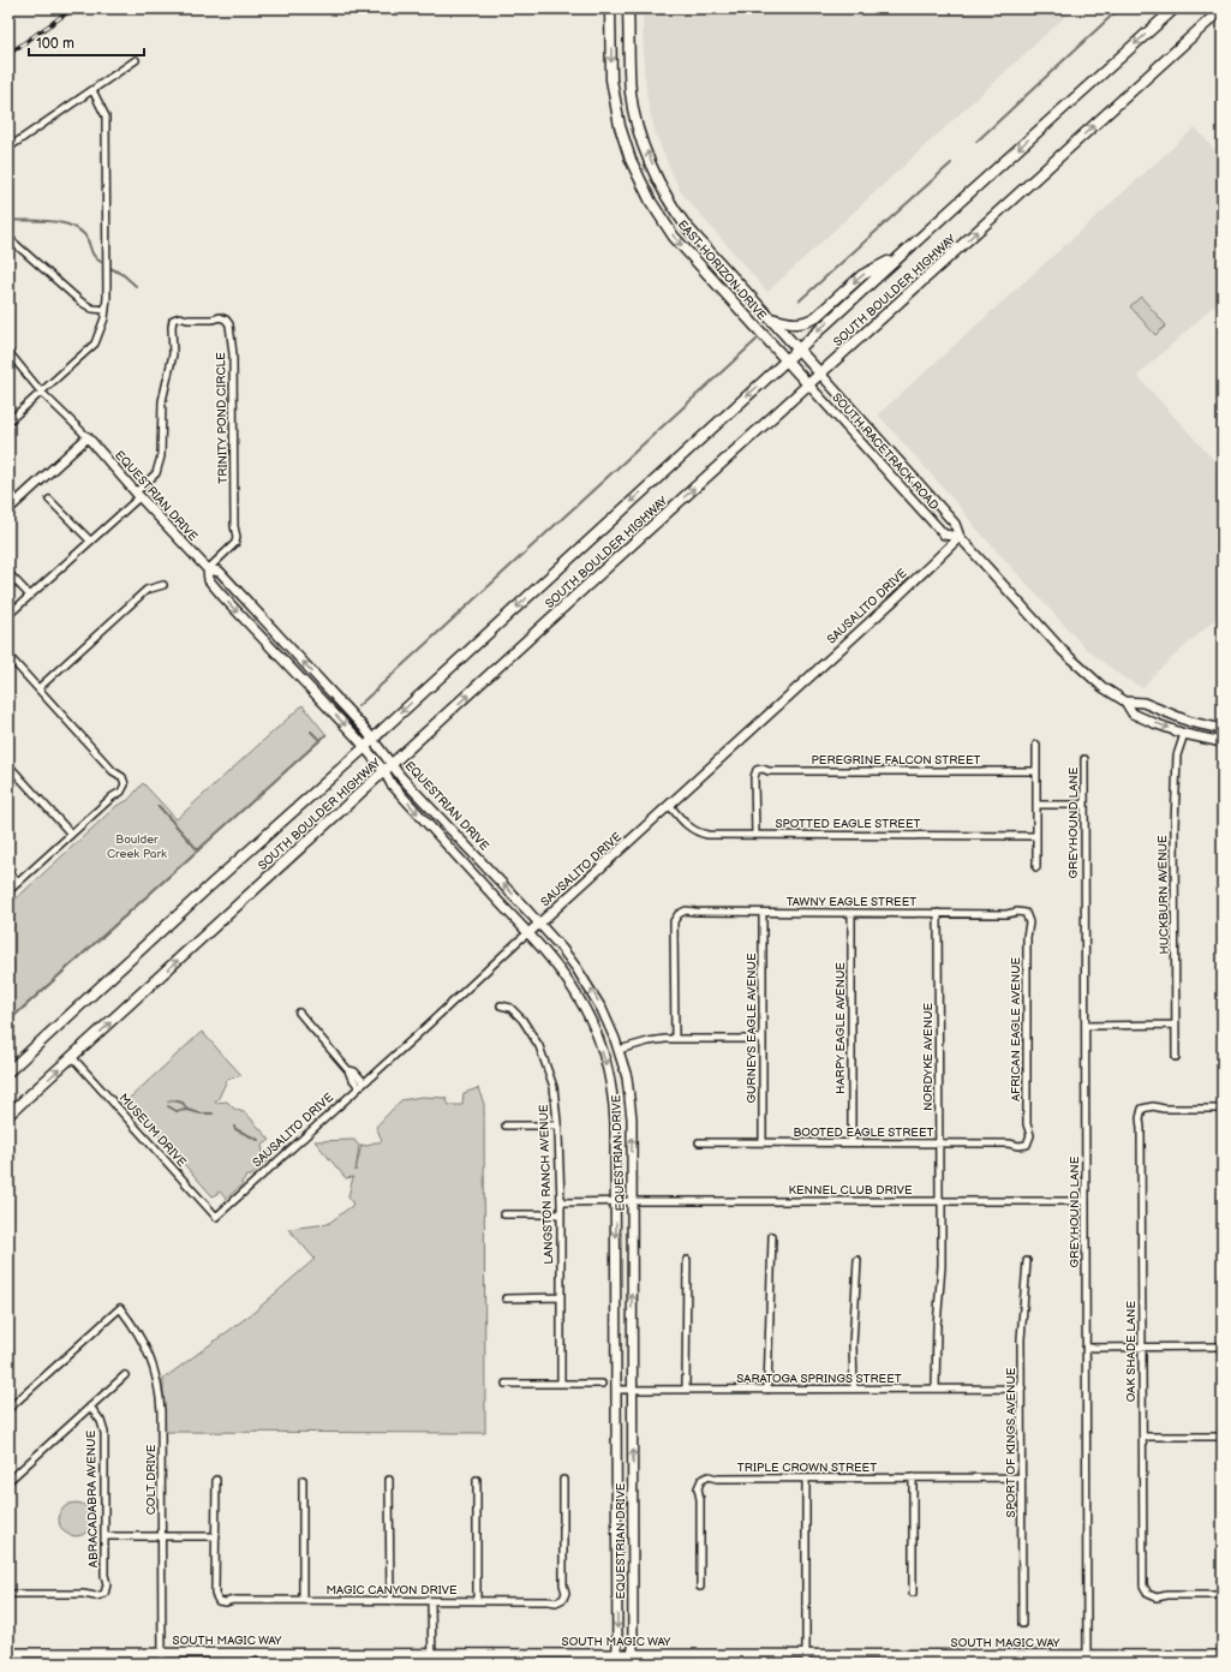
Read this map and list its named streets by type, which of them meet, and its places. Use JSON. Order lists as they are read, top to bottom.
{
  "streets": {
    "main road": ["EAST HORIZON DRIVE", "SOUTH BOULDER HIGHWAY", "SOUTH RACETRACK ROAD"],
    "street": [
      "TRINITY POND CIRCLE",
      "EQUESTRIAN DRIVE",
      "SAUSALITO DRIVE",
      "PEREGRINE FALCON STREET",
      "GREYHOUND LANE",
      "SPOTTED EAGLE STREET",
      "HUCKBURN AVENUE",
      "TAWNY EAGLE STREET",
      "GURNEYS EAGLE AVENUE",
      "HARPY EAGLE AVENUE",
      "AFRICAN EAGLE AVENUE",
      "NORDYKE AVENUE",
      "MUSEUM DRIVE",
      "BOOTED EAGLE STREET",
      "LANGSTON RANCH AVENUE",
      "KENNEL CLUB DRIVE",
      "OAK SHADE LANE",
      "SARATOGA SPRINGS STREET",
      "SPORT OF KINGS AVENUE",
      "TRIPLE CROWN STREET",
      "COLT DRIVE",
      "ABRACADABRA AVENUE",
      "MAGIC CANYON DRIVE",
      "SOUTH MAGIC WAY"
    ]
  },
  "crossings": [
    ["EAST HORIZON DRIVE", "SOUTH BOULDER HIGHWAY"],
    ["EAST HORIZON DRIVE", "SOUTH RACETRACK ROAD"],
    ["SOUTH BOULDER HIGHWAY", "SOUTH RACETRACK ROAD"],
    ["SOUTH BOULDER HIGHWAY", "EQUESTRIAN DRIVE"],
    ["SOUTH BOULDER HIGHWAY", "MUSEUM DRIVE"],
    ["TRINITY POND CIRCLE", "EQUESTRIAN DRIVE"],
    ["SOUTH RACETRACK ROAD", "SAUSALITO DRIVE"],
    ["SOUTH RACETRACK ROAD", "HUCKBURN AVENUE"],
    ["EQUESTRIAN DRIVE", "SAUSALITO DRIVE"],
    ["EQUESTRIAN DRIVE", "KENNEL CLUB DRIVE"],
    ["EQUESTRIAN DRIVE", "SARATOGA SPRINGS STREET"],
    ["EQUESTRIAN DRIVE", "SOUTH MAGIC WAY"],
    ["SAUSALITO DRIVE", "SPOTTED EAGLE STREET"],
    ["SAUSALITO DRIVE", "MUSEUM DRIVE"],
    ["PEREGRINE FALCON STREET", "SPOTTED EAGLE STREET"],
    ["GREYHOUND LANE", "KENNEL CLUB DRIVE"],
    ["GREYHOUND LANE", "SOUTH MAGIC WAY"],
    ["TAWNY EAGLE STREET", "GURNEYS EAGLE AVENUE"],
    ["TAWNY EAGLE STREET", "HARPY EAGLE AVENUE"],
    ["TAWNY EAGLE STREET", "AFRICAN EAGLE AVENUE"],
    ["TAWNY EAGLE STREET", "NORDYKE AVENUE"],
    ["GURNEYS EAGLE AVENUE", "BOOTED EAGLE STREET"],
    ["HARPY EAGLE AVENUE", "BOOTED EAGLE STREET"],
    ["AFRICAN EAGLE AVENUE", "BOOTED EAGLE STREET"],
    ["NORDYKE AVENUE", "BOOTED EAGLE STREET"],
    ["NORDYKE AVENUE", "KENNEL CLUB DRIVE"],
    ["NORDYKE AVENUE", "SARATOGA SPRINGS STREET"],
    ["LANGSTON RANCH AVENUE", "KENNEL CLUB DRIVE"],
    ["SARATOGA SPRINGS STREET", "SPORT OF KINGS AVENUE"],
    ["SPORT OF KINGS AVENUE", "TRIPLE CROWN STREET"],
    ["COLT DRIVE", "SOUTH MAGIC WAY"]
  ],
  "parks": ["Boulder Creek Park"],
  "scale_bar": "100 m"
}
